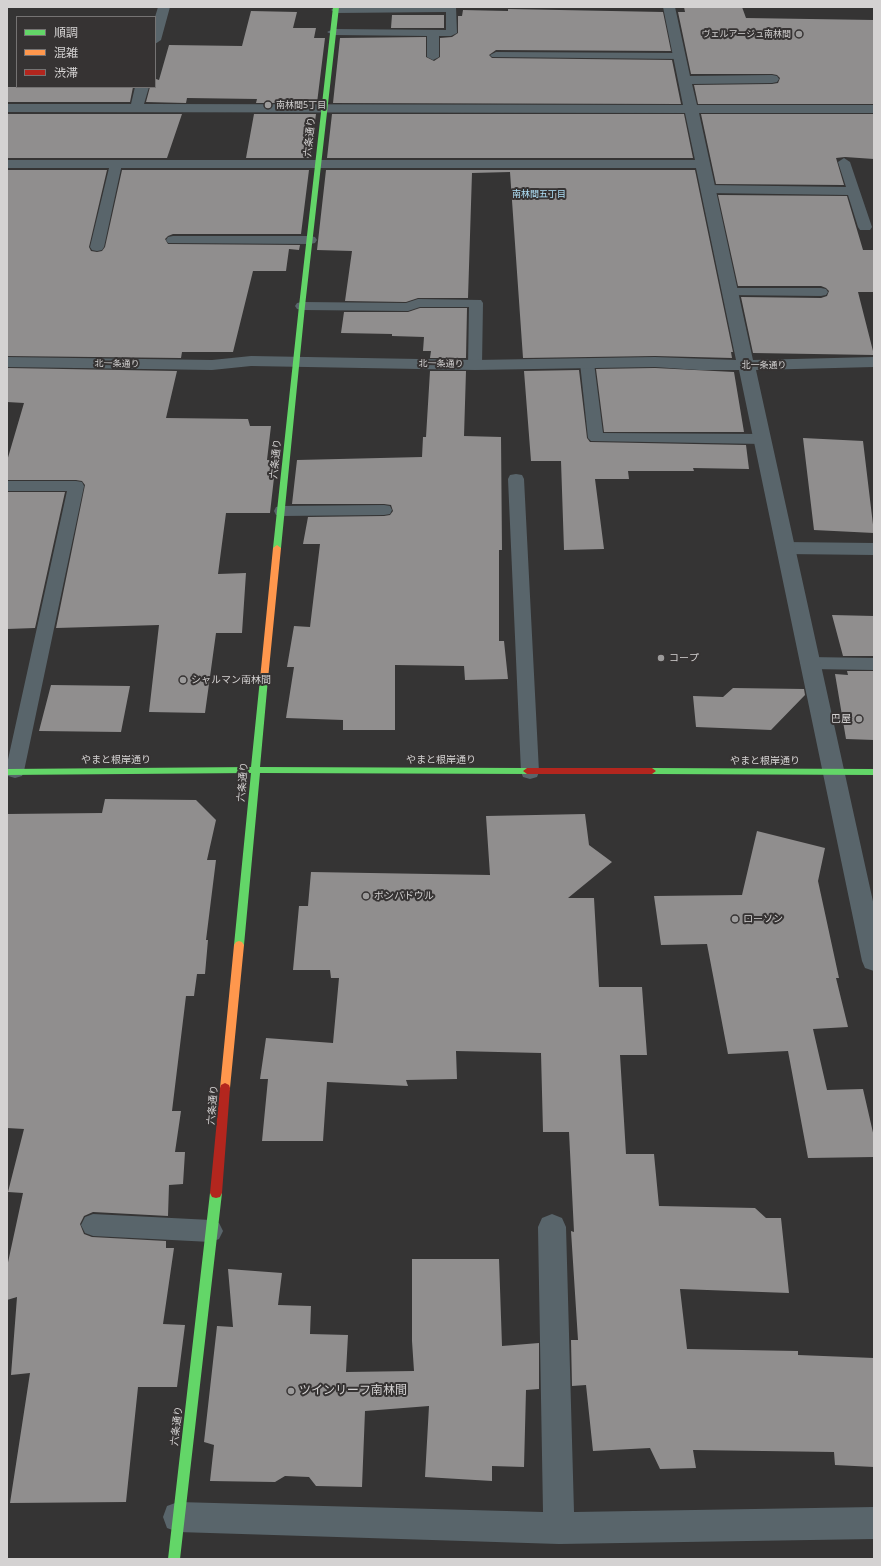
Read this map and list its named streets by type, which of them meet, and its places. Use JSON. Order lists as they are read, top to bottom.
{
  "streets": {
    "street": ["六条通り", "北一条通り", "やまと根岸通り"]
  },
  "crossings": [
    ["六条通り", "北一条通り"],
    ["六条通り", "やまと根岸通り"]
  ],
  "districts": ["南林間五丁目"],
  "places": [
    "ヴェルアージュ南林間",
    "南林間5丁目",
    "コープ",
    "シャルマン南林間",
    "巴屋",
    "ポンパドウル",
    "ローソン",
    "ツインリーフ南林間"
  ],
  "legend": ["順調", "混雑", "渋滞"]
}
